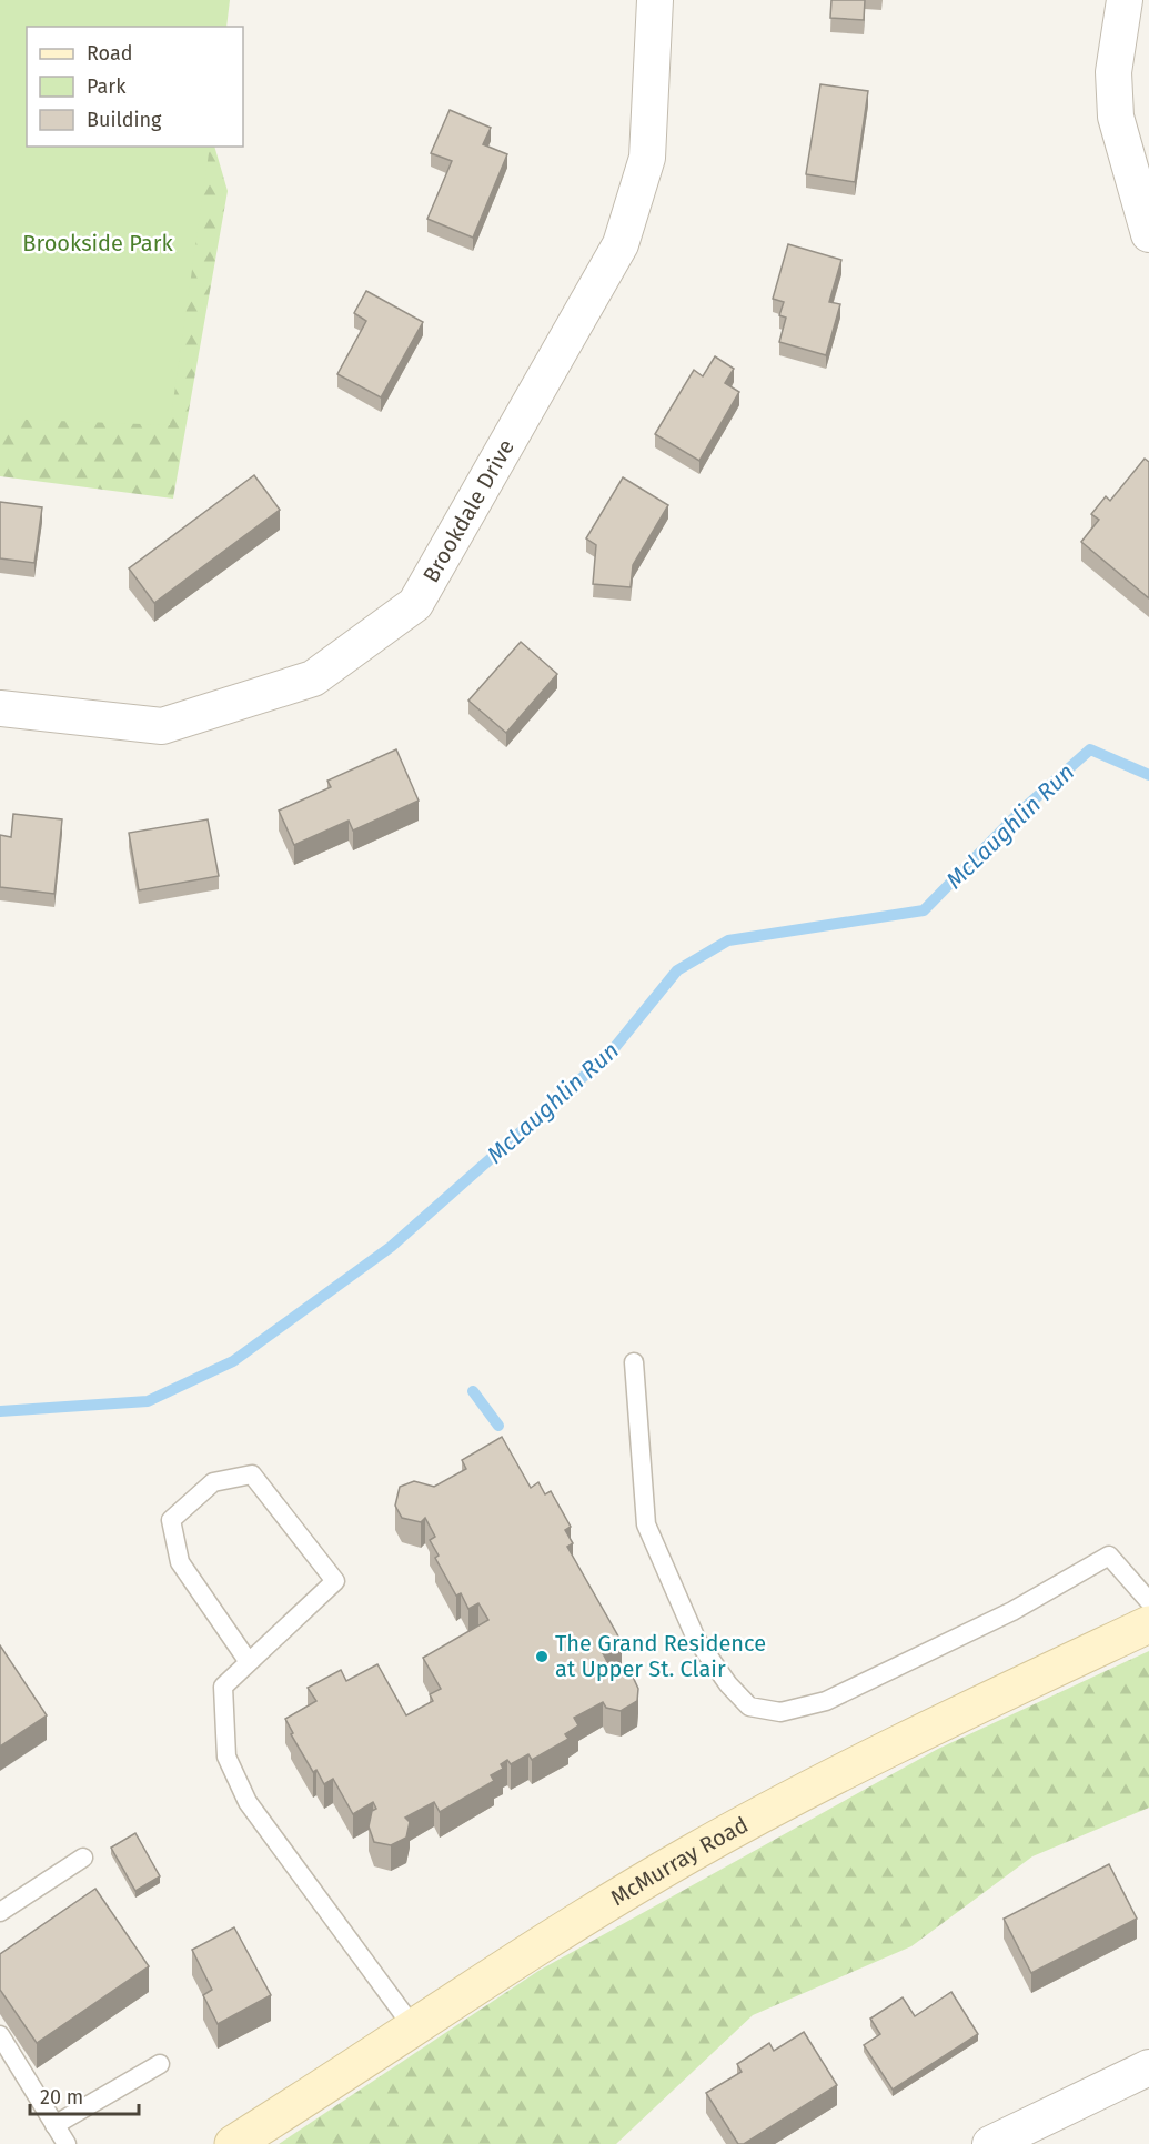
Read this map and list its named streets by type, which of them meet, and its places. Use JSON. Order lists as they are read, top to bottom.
{
  "streets": {
    "main road": ["McMurray Road"],
    "street": ["Brookdale Drive"]
  },
  "water": ["McLaughlin Run"],
  "parks": ["Brookside Park"],
  "places": ["The Grand Residence at Upper St. Clair"],
  "legend": ["Road", "Park", "Building"],
  "scale_bar": "20 m"
}
